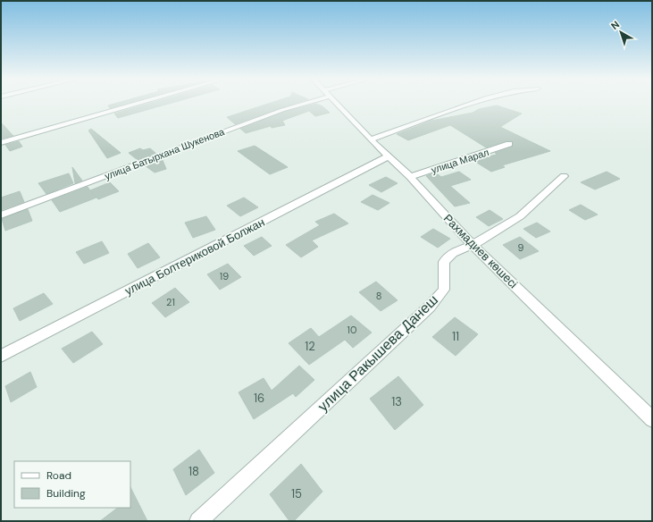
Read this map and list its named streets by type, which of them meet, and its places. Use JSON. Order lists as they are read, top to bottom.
{
  "streets": {
    "street": [
      "улица Батырхана Шукенова",
      "улица Марал",
      "Рахмадиев көшесі",
      "улица Болтериковой Болжан",
      "улица Ракышева Данеш"
    ]
  },
  "crossings": [
    ["улица Марал", "Рахмадиев көшесі"],
    ["Рахмадиев көшесі", "улица Болтериковой Болжан"],
    ["Рахмадиев көшесі", "улица Ракышева Данеш"]
  ],
  "house_numbers": [
    "9",
    "19",
    "8",
    "21",
    "10",
    "11",
    "12",
    "16",
    "13",
    "18",
    "15"
  ],
  "legend": ["Road", "Building"],
  "north": "top left"
}
